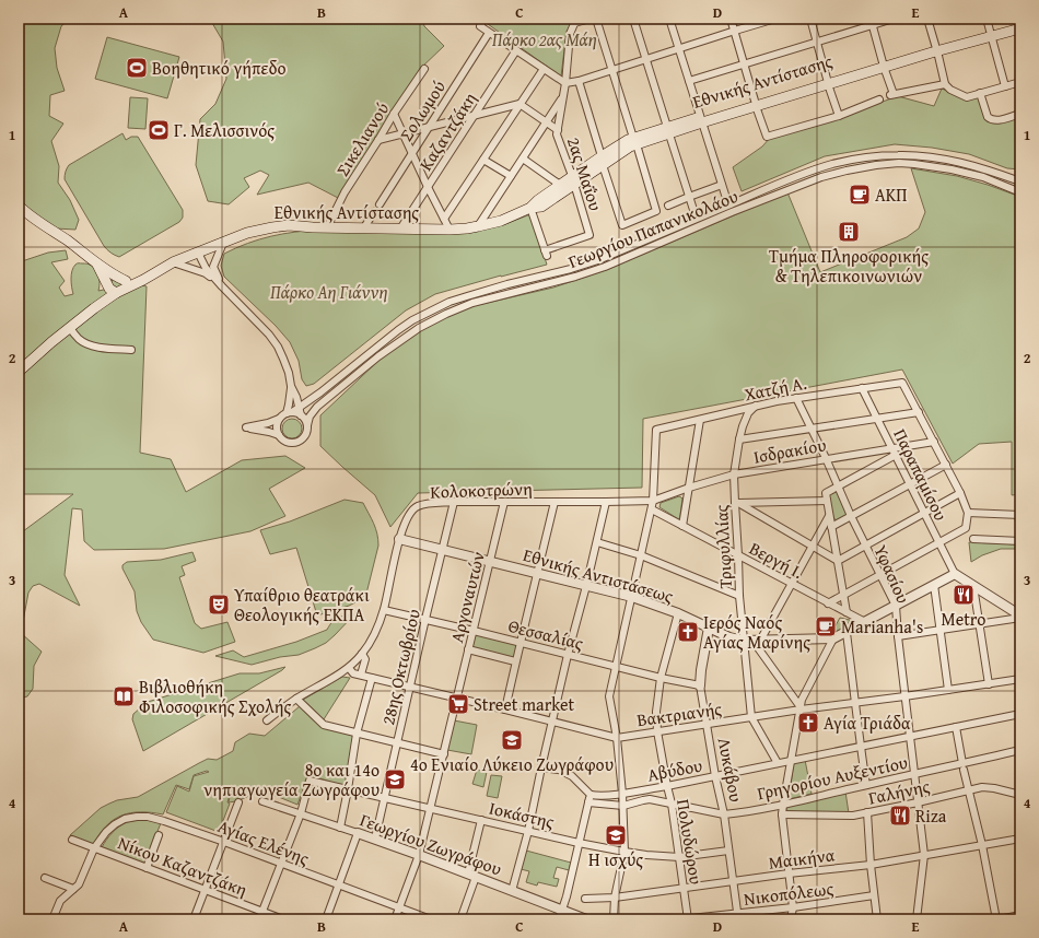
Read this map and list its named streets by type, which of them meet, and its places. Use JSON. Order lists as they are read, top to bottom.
{
  "streets": {
    "main road": ["Εθνικής Αντίστασης"],
    "street": [
      "Σολωμού",
      "Καζαντζάκη",
      "Σικελιανού",
      "2ας Μαΐου",
      "Γεωργίου Παπανικολάου",
      "Χατζή Α.",
      "Ισδρακίου",
      "Παραπαμίσου",
      "Κολοκοτρώνη",
      "Τριφυλλίας",
      "Βεργή Ι.",
      "Υφασίου",
      "Εθνικής Αντιστάσεως",
      "Αργοναυτών",
      "Θεσσαλίας",
      "28ης Οκτωβρίου",
      "Βακτριανής",
      "Αβύδου",
      "Λυκάβου",
      "Γρηγορίου Αυξεντίου",
      "Γαλήνης",
      "Ιοκάστης",
      "Αγίας Ελένης",
      "Πολυδώρου",
      "Γεωργίου Ζωγράφου",
      "Μαικήνα",
      "Νίκου Καζαντζάκη",
      "Νικοπόλεως"
    ]
  },
  "crossings": [
    ["Εθνικής Αντίστασης", "Καζαντζάκη"],
    ["Εθνικής Αντίστασης", "Σικελιανού"],
    ["Εθνικής Αντίστασης", "2ας Μαΐου"],
    ["Χατζή Α.", "Ισδρακίου"],
    ["Χατζή Α.", "Παραπαμίσου"],
    ["Χατζή Α.", "Κολοκοτρώνη"],
    ["Χατζή Α.", "Τριφυλλίας"],
    ["Χατζή Α.", "Υφασίου"],
    ["Ισδρακίου", "Παραπαμίσου"],
    ["Ισδρακίου", "Κολοκοτρώνη"],
    ["Ισδρακίου", "Τριφυλλίας"],
    ["Ισδρακίου", "Υφασίου"],
    ["Παραπαμίσου", "Εθνικής Αντιστάσεως"],
    ["Κολοκοτρώνη", "Εθνικής Αντιστάσεως"],
    ["Κολοκοτρώνη", "Αργοναυτών"],
    ["Κολοκοτρώνη", "Θεσσαλίας"],
    ["Κολοκοτρώνη", "28ης Οκτωβρίου"],
    ["Κολοκοτρώνη", "Βακτριανής"],
    ["Τριφυλλίας", "Βεργή Ι."],
    ["Τριφυλλίας", "Εθνικής Αντιστάσεως"],
    ["Τριφυλλίας", "Βακτριανής"],
    ["Τριφυλλίας", "Αβύδου"],
    ["Βεργή Ι.", "Εθνικής Αντιστάσεως"],
    ["Υφασίου", "Εθνικής Αντιστάσεως"],
    ["Υφασίου", "Βακτριανής"],
    ["Υφασίου", "Αβύδου"],
    ["Υφασίου", "Γρηγορίου Αυξεντίου"],
    ["Υφασίου", "Γαλήνης"],
    ["Υφασίου", "Μαικήνα"],
    ["Εθνικής Αντιστάσεως", "Αργοναυτών"],
    ["Εθνικής Αντιστάσεως", "28ης Οκτωβρίου"],
    ["Εθνικής Αντιστάσεως", "Λυκάβου"],
    ["Εθνικής Αντιστάσεως", "Πολυδώρου"],
    ["Αργοναυτών", "Θεσσαλίας"],
    ["Αργοναυτών", "Βακτριανής"],
    ["Αργοναυτών", "Ιοκάστης"],
    ["Αργοναυτών", "Αγίας Ελένης"],
    ["Αργοναυτών", "Γεωργίου Ζωγράφου"],
    ["Θεσσαλίας", "28ης Οκτωβρίου"],
    ["Θεσσαλίας", "Λυκάβου"],
    ["Θεσσαλίας", "Πολυδώρου"],
    ["28ης Οκτωβρίου", "Βακτριανής"],
    ["28ης Οκτωβρίου", "Ιοκάστης"],
    ["28ης Οκτωβρίου", "Γεωργίου Ζωγράφου"],
    ["Βακτριανής", "Λυκάβου"],
    ["Βακτριανής", "Πολυδώρου"],
    ["Αβύδου", "Λυκάβου"],
    ["Αβύδου", "Πολυδώρου"],
    ["Λυκάβου", "Γρηγορίου Αυξεντίου"],
    ["Λυκάβου", "Ιοκάστης"],
    ["Λυκάβου", "Μαικήνα"],
    ["Λυκάβου", "Νικοπόλεως"],
    ["Γρηγορίου Αυξεντίου", "Πολυδώρου"],
    ["Ιοκάστης", "Πολυδώρου"],
    ["Ιοκάστης", "Γεωργίου Ζωγράφου"],
    ["Αγίας Ελένης", "Νίκου Καζαντζάκη"],
    ["Πολυδώρου", "Μαικήνα"],
    ["Πολυδώρου", "Νικοπόλεως"]
  ],
  "parks": ["Πάρκο 2ας Μάη", "Πάρκο Αη Γιάννη"],
  "places": {
    "sports": ["Βοηθητικό γήπεδο", "Γ. Μελισσινός"],
    "cafe": ["ΑΚΠ", "Marianha's"],
    "building": ["Τμήμα Πληροφορικής & Τηλεπικοινωνιών"],
    "restaurant": ["Metro", "Riza"],
    "theatre": ["Υπαίθριο θεατράκι Θεολογικής ΕΚΠΑ"],
    "church": ["Ιερός Ναός Αγίας Μαρίνης", "Αγία Τριάδα"],
    "library": ["Βιβλιοθήκη Φιλοσοφικής Σχολής"],
    "supermarket": ["Street market"],
    "school or university": ["4ο Ενιαίο Λύκειο Ζωγράφου", "8ο και 14ο νηπιαγωγεία Ζωγράφου", "Η ισχύς"]
  },
  "grid": {
    "columns": [
      "A",
      "B",
      "C",
      "D",
      "E"
    ],
    "rows": [
      "1",
      "2",
      "3",
      "4"
    ]
  }
}
